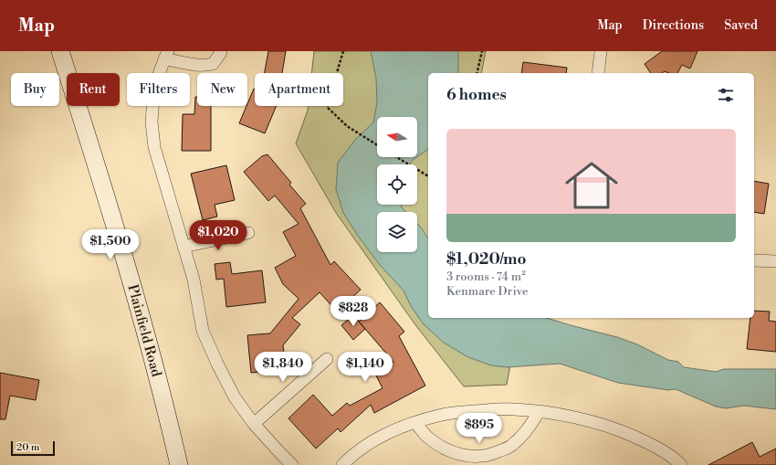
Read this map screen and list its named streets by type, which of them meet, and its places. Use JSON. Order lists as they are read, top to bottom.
{
  "streets": {
    "main road": ["Plainfield Road"]
  },
  "scale_bar": "20 m",
  "north": "left",
  "page": {
    "header": "Map",
    "nav": ["Map", "Directions", "Saved"],
    "chip": [
      "Buy",
      "Rent",
      "Filters",
      "New",
      "Apartment"
    ],
    "heading": "6 homes",
    "list": [
      {
        "name": "$1,020/mo",
        "note": "3 rooms · 74 m² · Kenmare Drive"
      }
    ],
    "price": [
      "$1,020",
      "$1,500",
      "$828",
      "$1,840",
      "$1,140",
      "$895"
    ],
    "scale": "20 m"
  }
}
